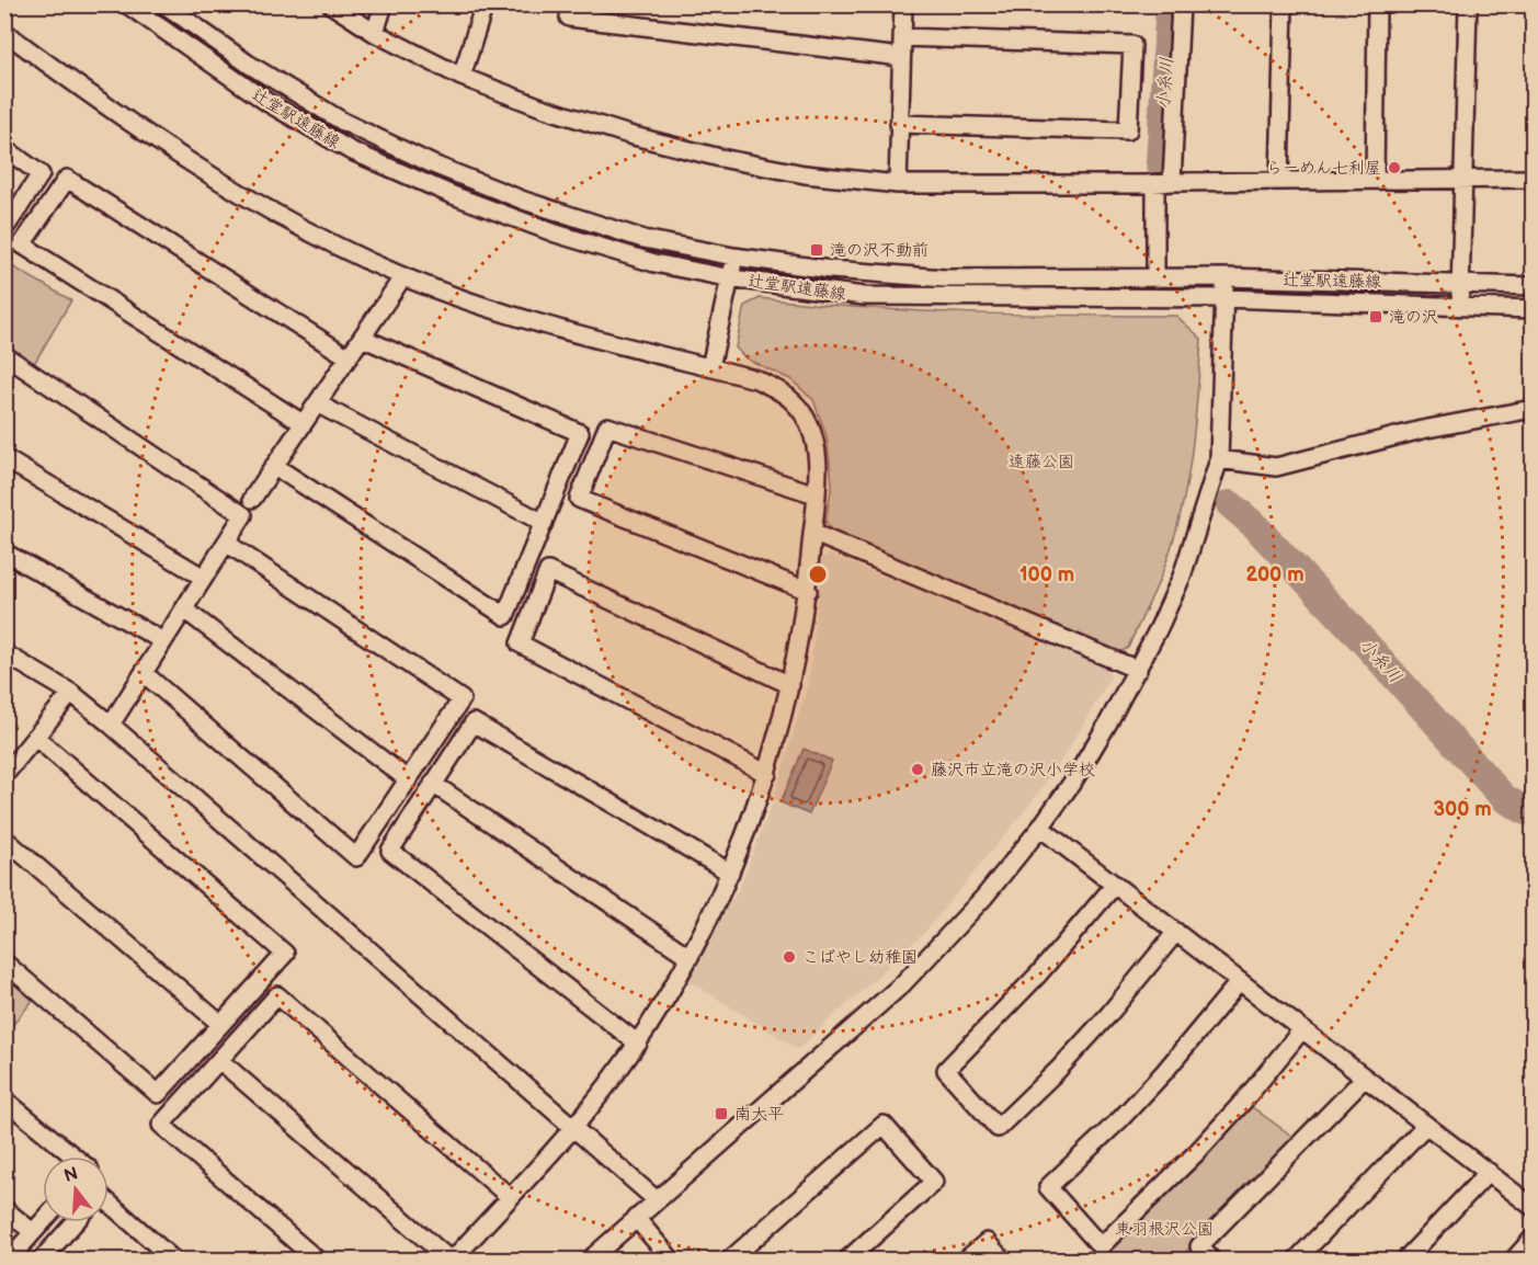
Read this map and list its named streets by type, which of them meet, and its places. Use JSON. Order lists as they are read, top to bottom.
{
  "streets": {
    "street": ["辻堂駅遠藤線"]
  },
  "water": ["小糸川"],
  "parks": ["遠藤公園", "東羽根沢公園"],
  "places": {
    "other": ["らーめん七利屋", "藤沢市立滝の沢小学校", "こばやし幼稚園"],
    "transit": ["滝の沢不動前", "滝の沢", "南大平"]
  },
  "north": "top",
  "rings": ["100 m", "200 m", "300 m"]
}
